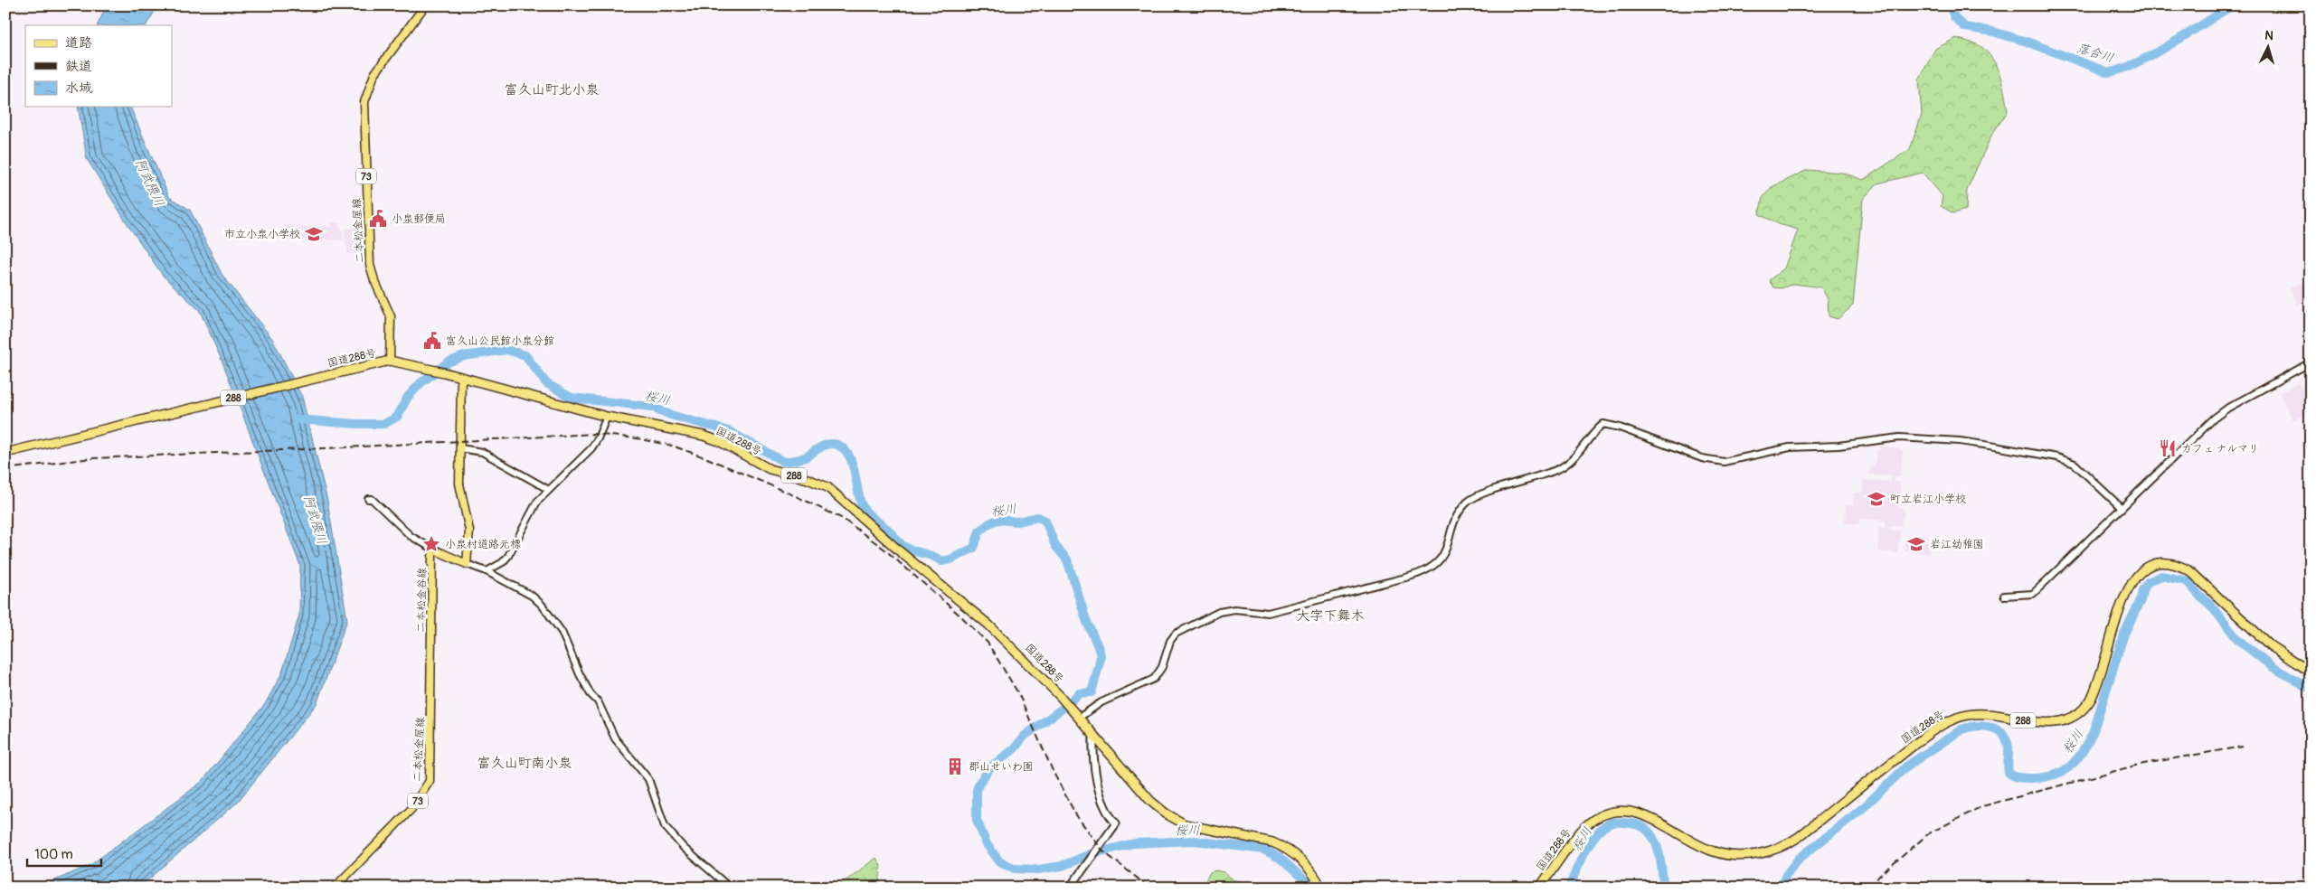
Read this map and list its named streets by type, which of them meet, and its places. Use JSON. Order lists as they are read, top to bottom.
{
  "streets": {
    "highway": ["国道288号", "288"],
    "main road": ["73", "二本松金屋線", "二本松金谷線"]
  },
  "crossings": [
    ["二本松金屋線", "国道288号"],
    ["二本松金屋線", "二本松金谷線"]
  ],
  "districts": ["富久山町北小泉", "大字下舞木", "富久山町南小泉"],
  "water": ["落合川", "阿武隈川", "桜川"],
  "places": {
    "public building": ["小泉郵便局", "富久山公民館小泉分館"],
    "school or university": ["市立小泉小学校", "町立岩江小学校", "岩江幼稚園"],
    "restaurant": ["カフェ ナルマリ"],
    "place": ["小泉村道路元標"],
    "building": ["郡山せいわ園"]
  },
  "legend": ["道路", "鉄道", "水域"],
  "scale_bar": "100 m",
  "north": "top"
}
